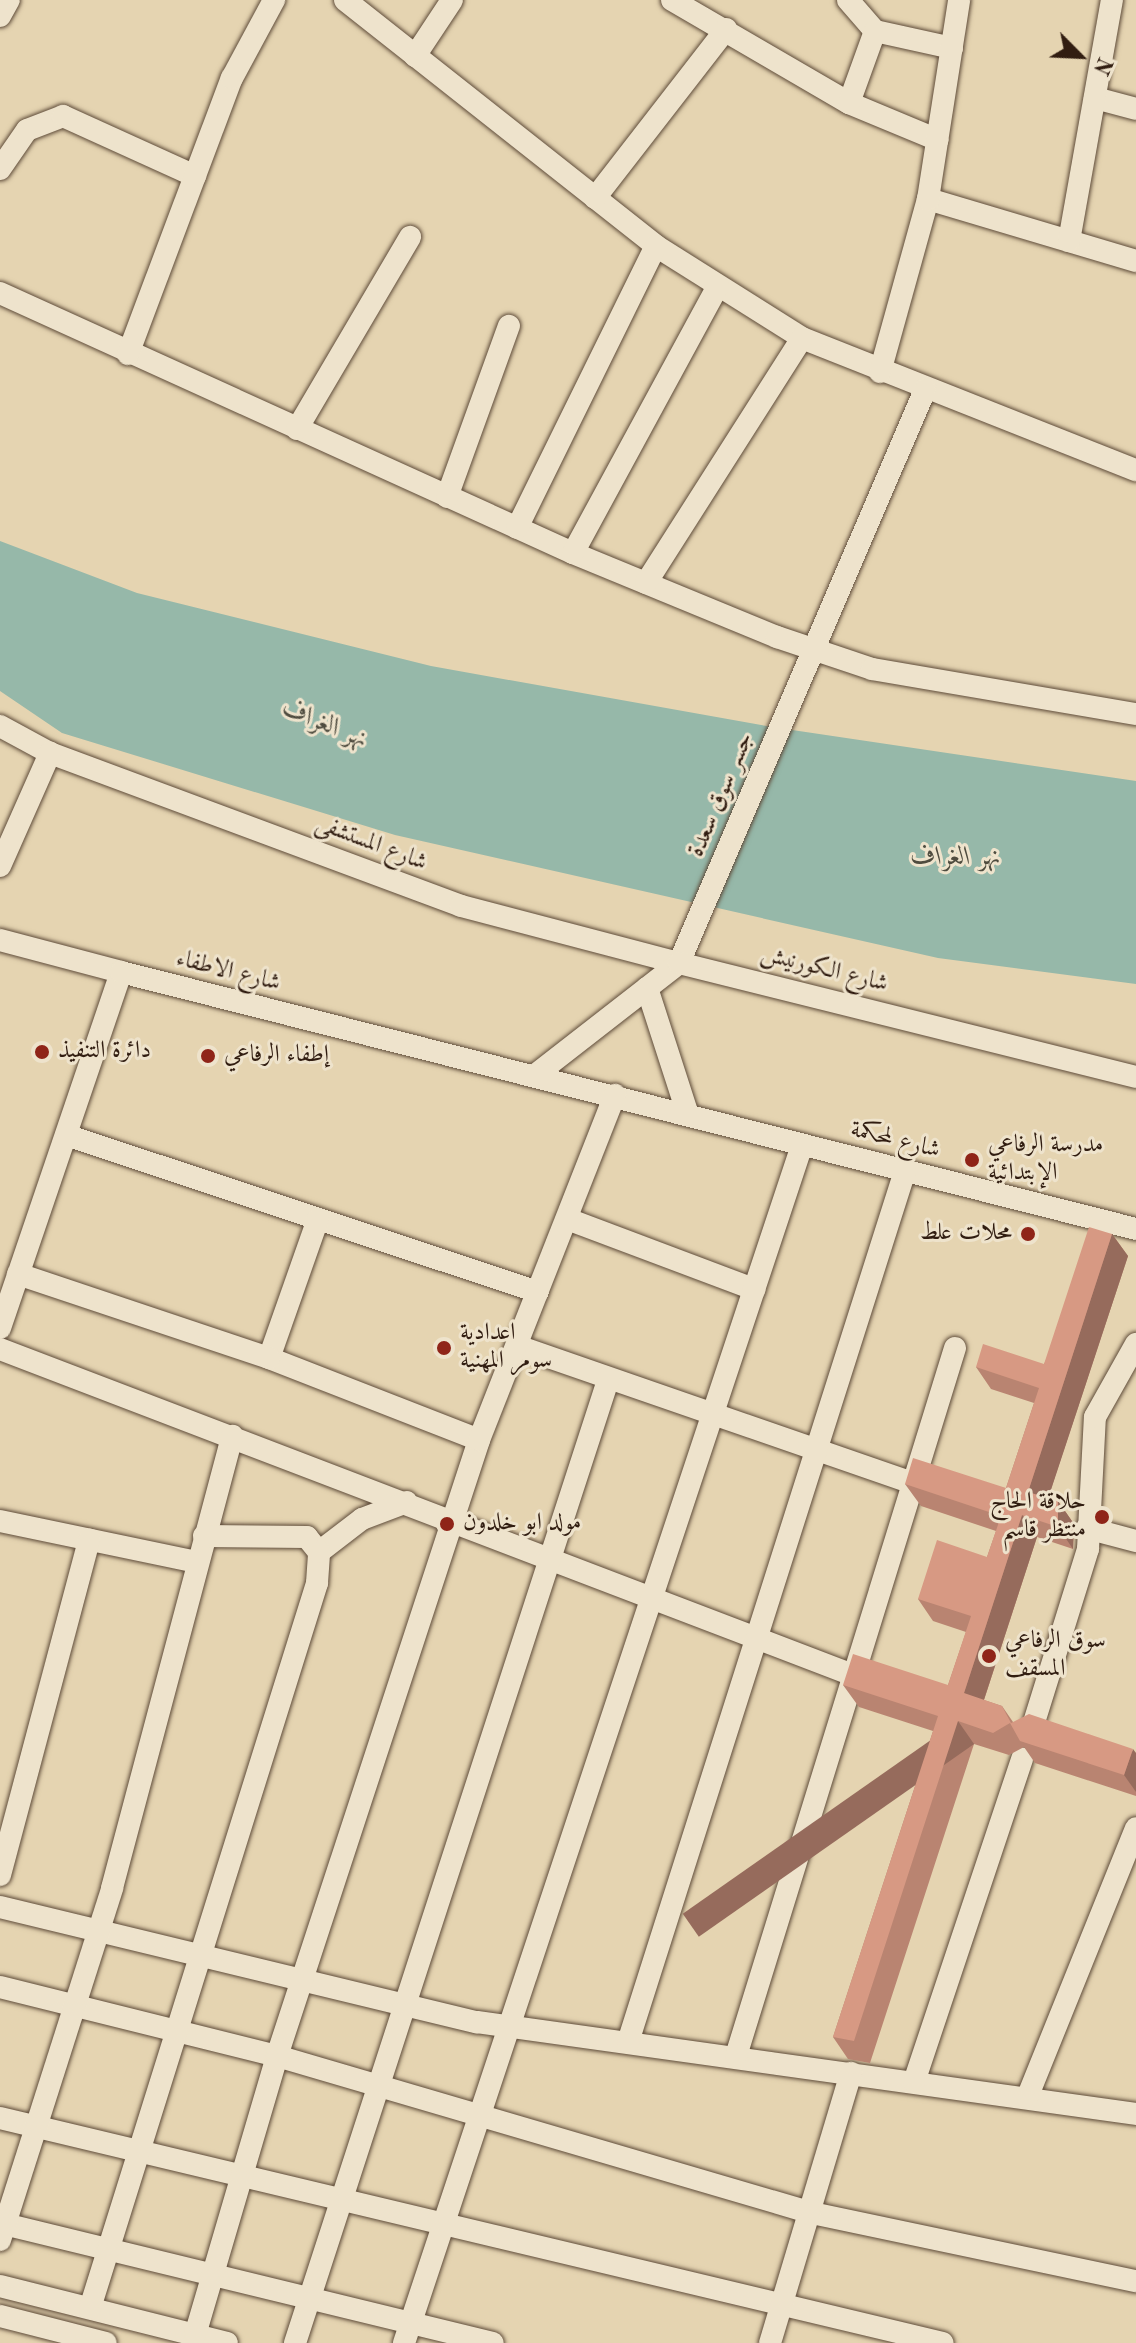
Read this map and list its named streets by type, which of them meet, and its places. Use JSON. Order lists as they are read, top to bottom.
{
  "streets": {
    "street": [
      "جسر سوق سعدة",
      "شارع المستشفى",
      "شارع الكورنيش",
      "شارع الاطفاء",
      "شارع لمحكمة"
    ]
  },
  "crossings": [
    ["جسر سوق سعدة", "شارع المستشفى"],
    ["جسر سوق سعدة", "شارع الكورنيش"],
    ["شارع المستشفى", "شارع الكورنيش"],
    ["شارع الاطفاء", "شارع لمحكمة"]
  ],
  "water": ["نهر الغراف"],
  "places": [
    "دائرة التنفيذ",
    "إطفاء الرفاعي",
    "مدرسة الرفاعي الإبتدائية",
    "محلات علط",
    "اعدادية سومر المهنية",
    "حلاقة الحاج منتظر قاسم",
    "مولد ابو خلدون",
    "سوق الرفاعي المسقف"
  ],
  "north": "bottom right"
}
